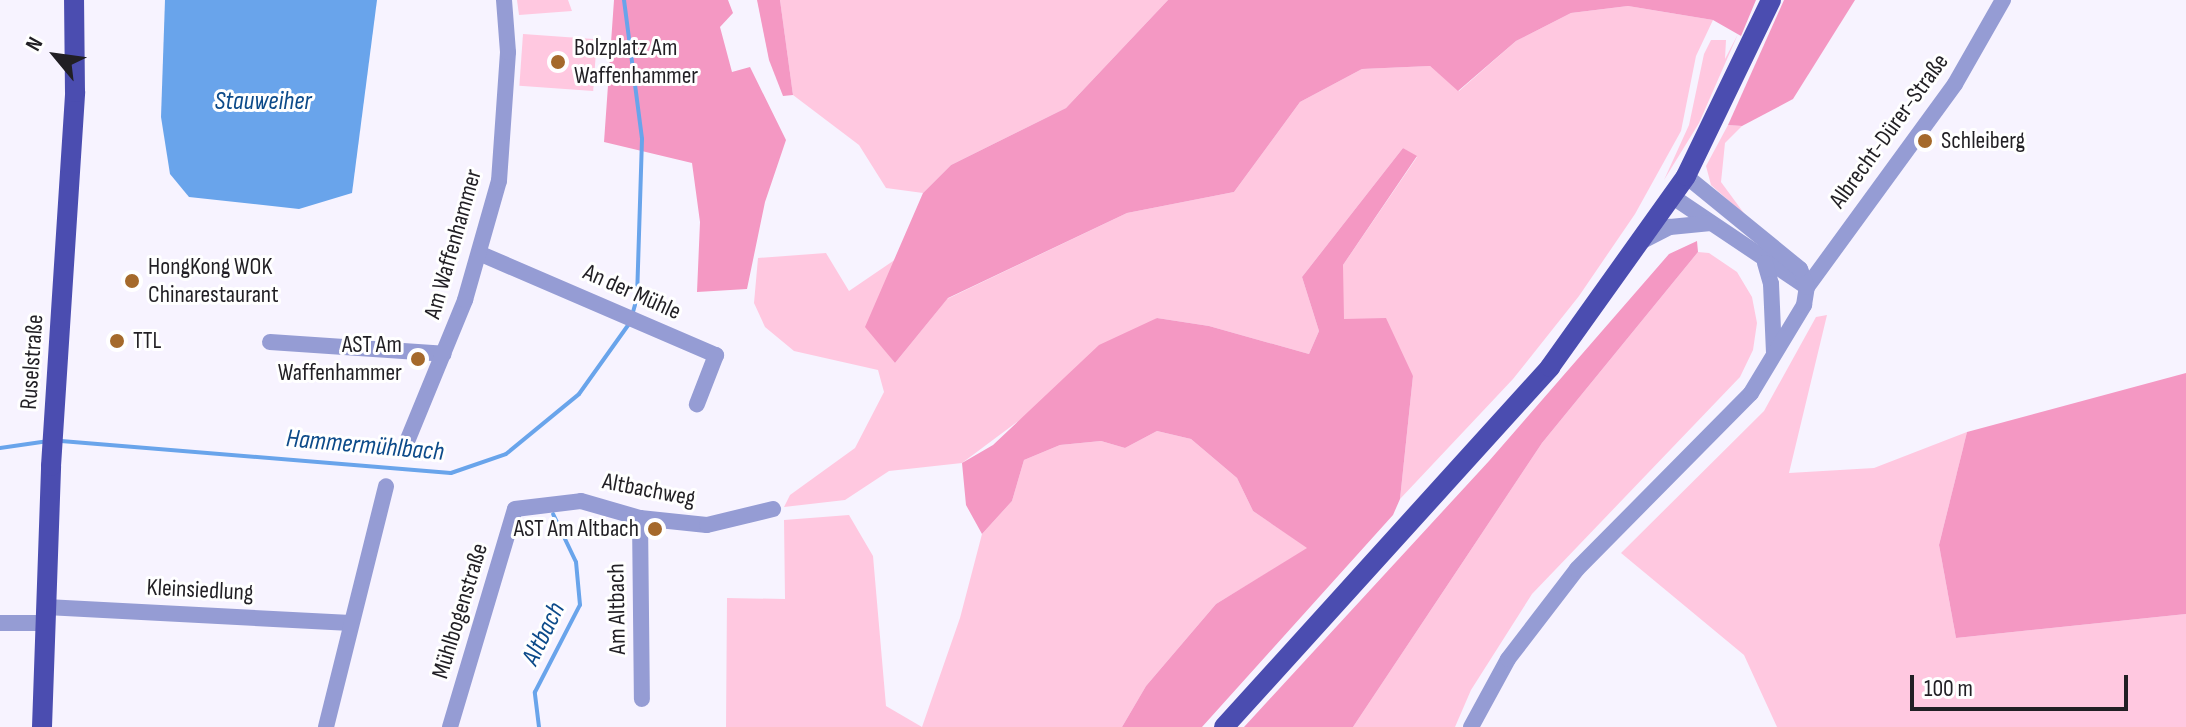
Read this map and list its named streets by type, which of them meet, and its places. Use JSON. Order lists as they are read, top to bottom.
{
  "streets": {
    "main road": ["Ruselstraße"],
    "street": [
      "Albrecht-Dürer-Straße",
      "Am Waffenhammer",
      "An der Mühle",
      "Altbachweg",
      "Kleinsiedlung",
      "Am Altbach",
      "Mühlbogenstraße"
    ]
  },
  "crossings": [
    ["Am Waffenhammer", "An der Mühle"],
    ["Ruselstraße", "Kleinsiedlung"],
    ["Altbachweg", "Am Altbach"],
    ["Altbachweg", "Mühlbogenstraße"]
  ],
  "water": ["Stauweiher", "Hammermühlbach", "Altbach"],
  "places": [
    "Bolzplatz Am Waffenhammer",
    "Schleiberg",
    "HongKong WOK Chinarestaurant",
    "TTL",
    "AST Am Waffenhammer",
    "AST Am Altbach"
  ],
  "scale_bar": "100 m",
  "north": "top left"
}
